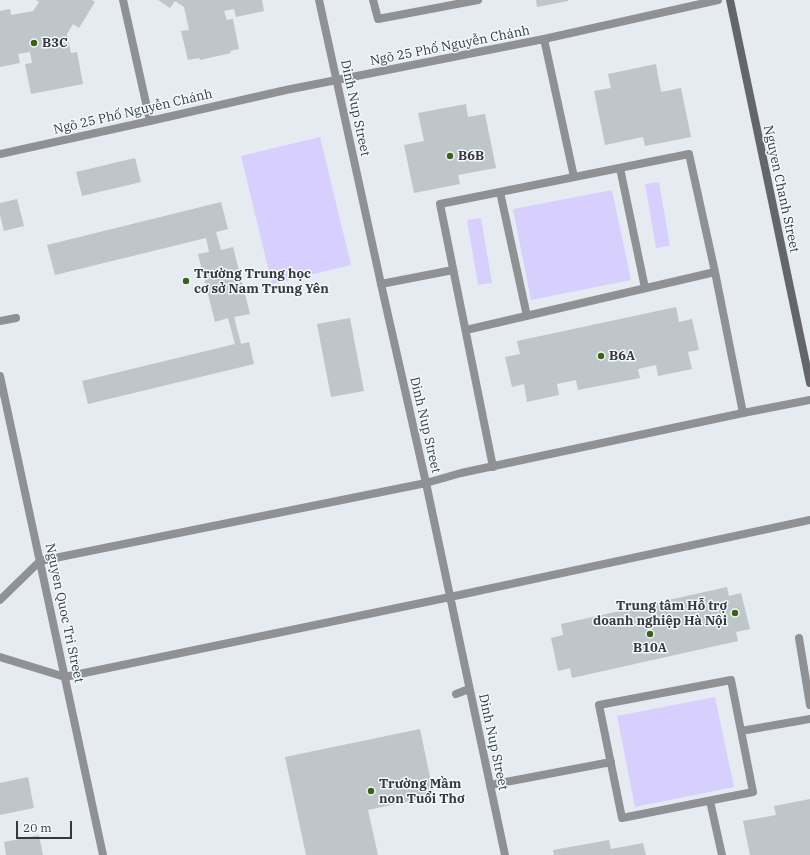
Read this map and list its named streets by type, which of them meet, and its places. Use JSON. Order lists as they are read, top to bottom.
{
  "streets": {
    "street": [
      "Ngõ 25 Phố Nguyễn Chánh",
      "Dinh Nup Street",
      "Nguyen Chanh Street",
      "Nguyen Quoc Tri Street"
    ]
  },
  "crossings": [
    ["Ngõ 25 Phố Nguyễn Chánh", "Dinh Nup Street"]
  ],
  "places": [
    "B3C",
    "B6B",
    "Trường Trung học cơ sở Nam Trung Yên",
    "B6A",
    "Trung tâm Hỗ trợ doanh nghiệp Hà Nội",
    "B10A",
    "Trường Mầm non Tuổi Thơ"
  ],
  "scale_bar": "20 m"
}
